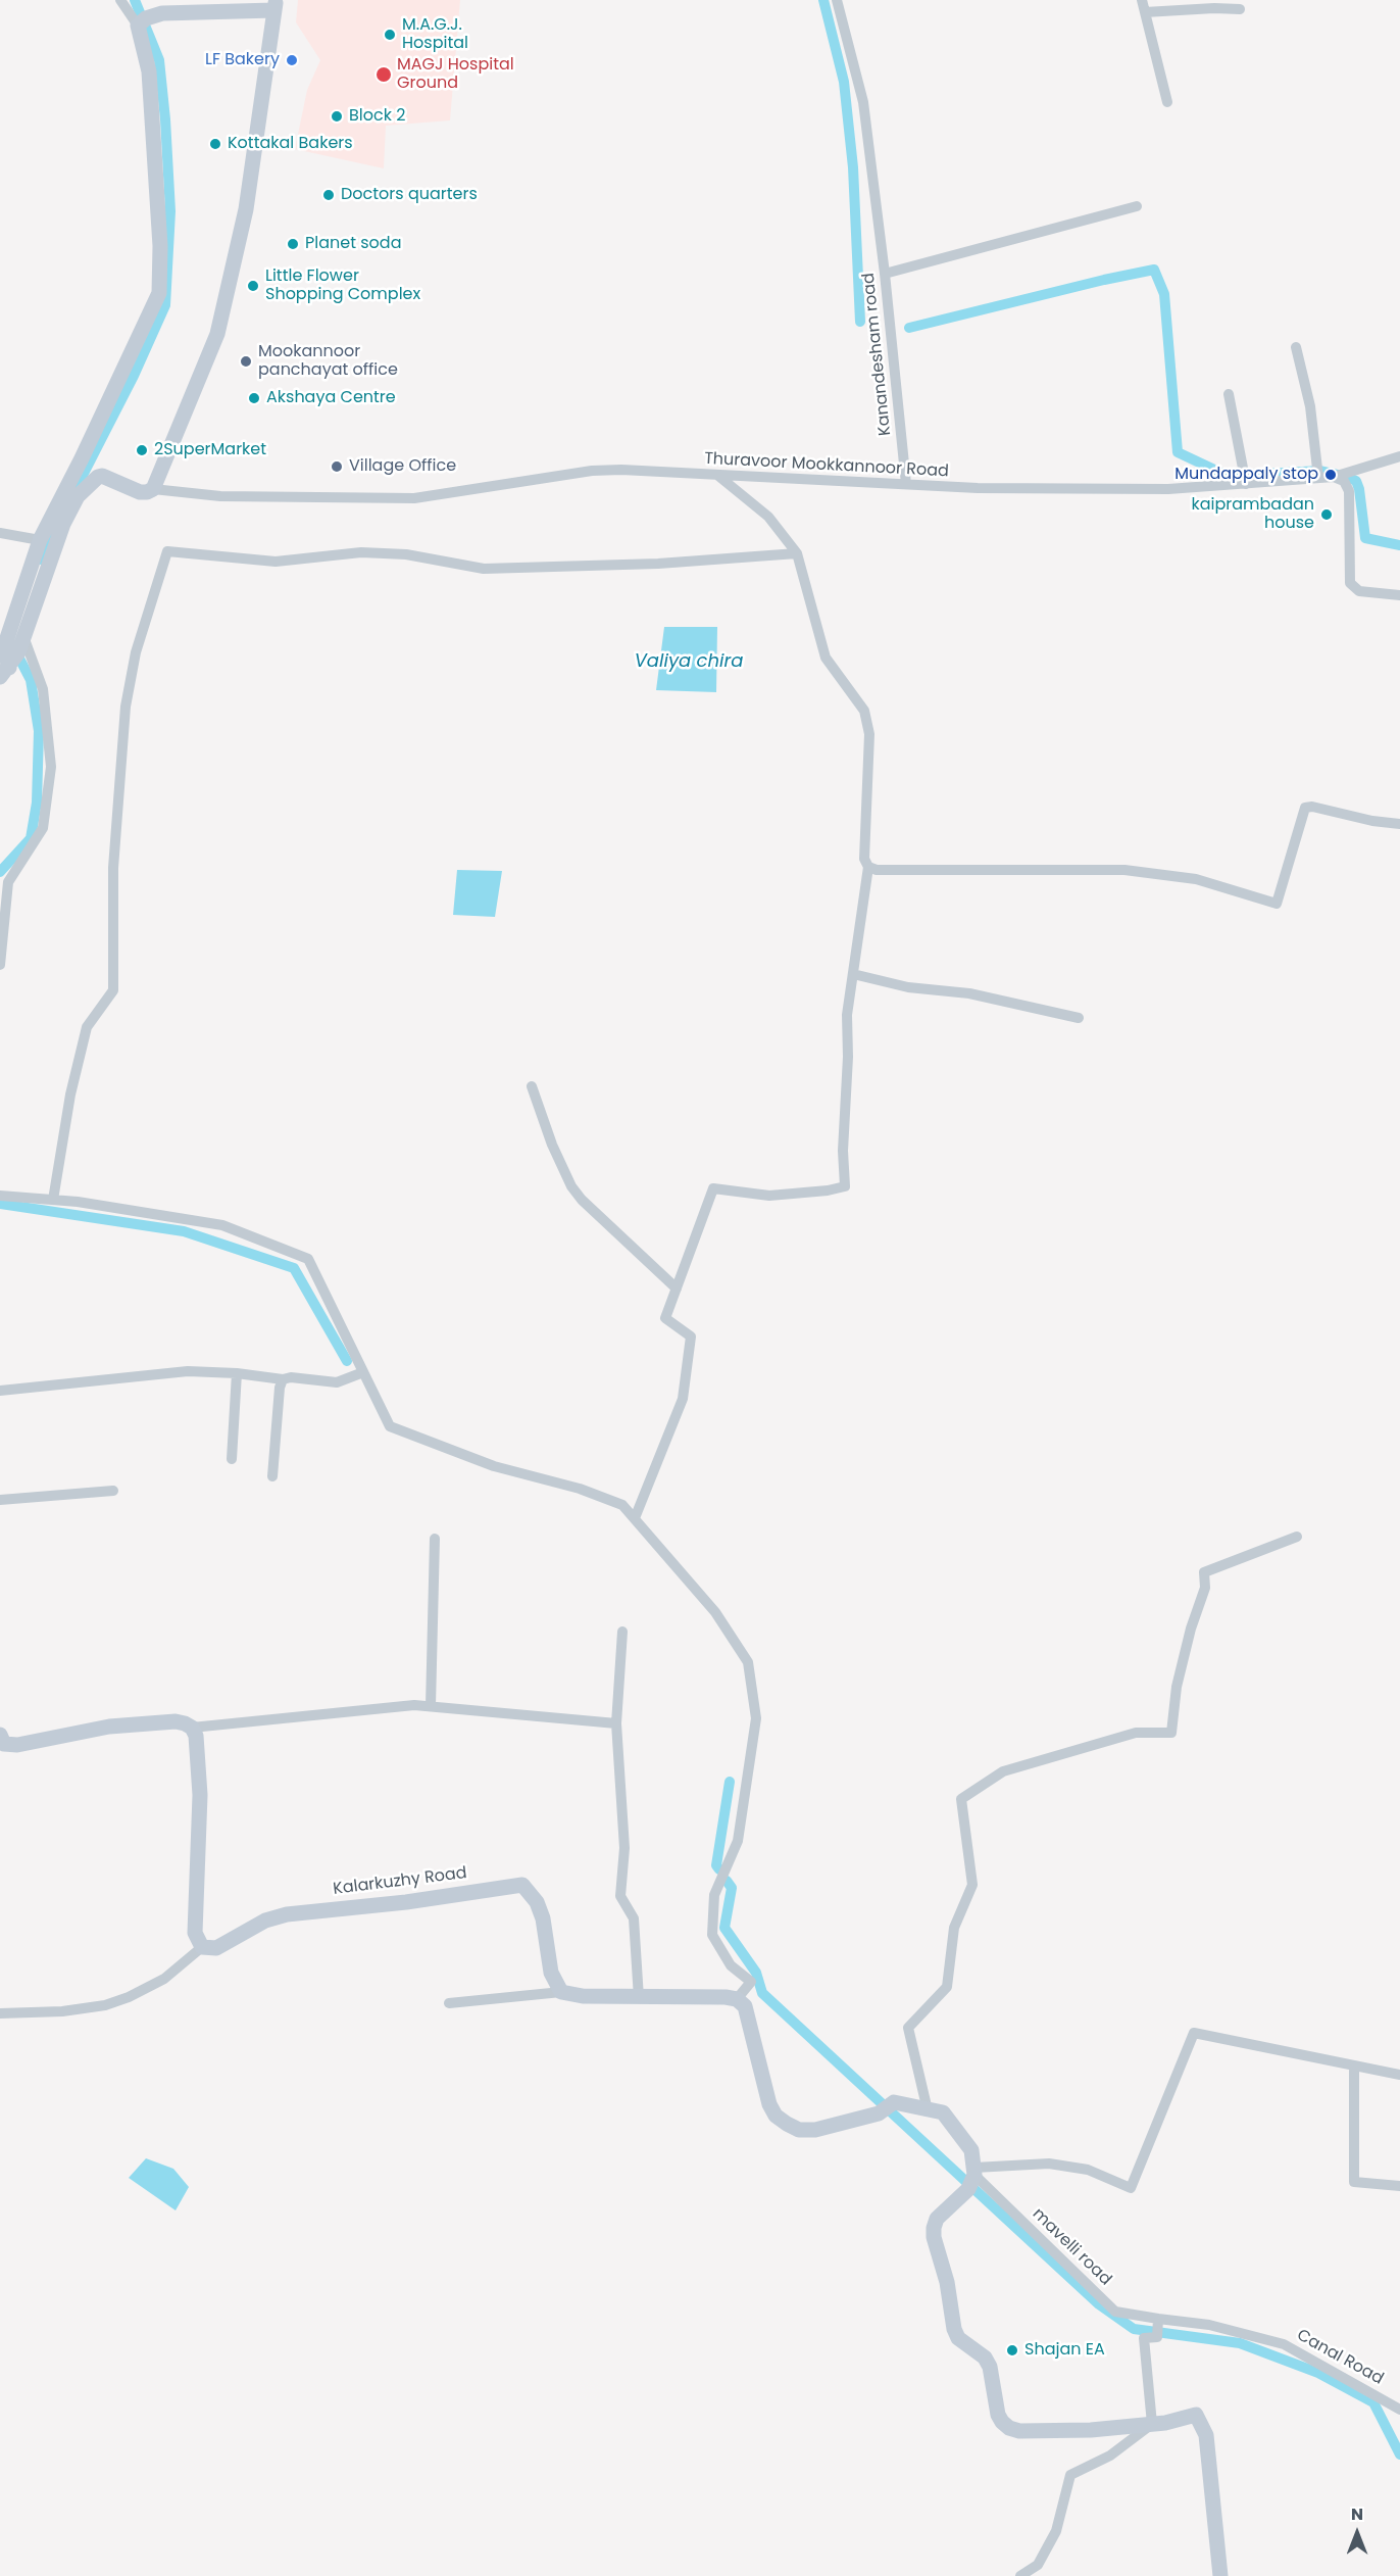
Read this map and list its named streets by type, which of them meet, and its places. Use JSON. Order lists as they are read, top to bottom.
{
  "streets": {
    "main road": ["Kalarkuzhy Road"],
    "street": [
      "Kanandesham road",
      "Thuravoor Mookkannoor Road",
      "mavelli road",
      "Canal Road"
    ]
  },
  "crossings": [
    ["Kanandesham road", "Thuravoor Mookkannoor Road"],
    ["mavelli road", "Canal Road"]
  ],
  "water": ["Valiya chira"],
  "places": [
    "M.A.G.J. Hospital",
    "LF Bakery",
    "MAGJ Hospital Ground",
    "Block 2",
    "Kottakal Bakers",
    "Doctors quarters",
    "Planet soda",
    "Little Flower Shopping Complex",
    "Mookannoor panchayat office",
    "Akshaya Centre",
    "2SuperMarket",
    "Village Office",
    "Mundappaly stop",
    "kaiprambadan house",
    "Shajan EA"
  ],
  "north": "top"
}
